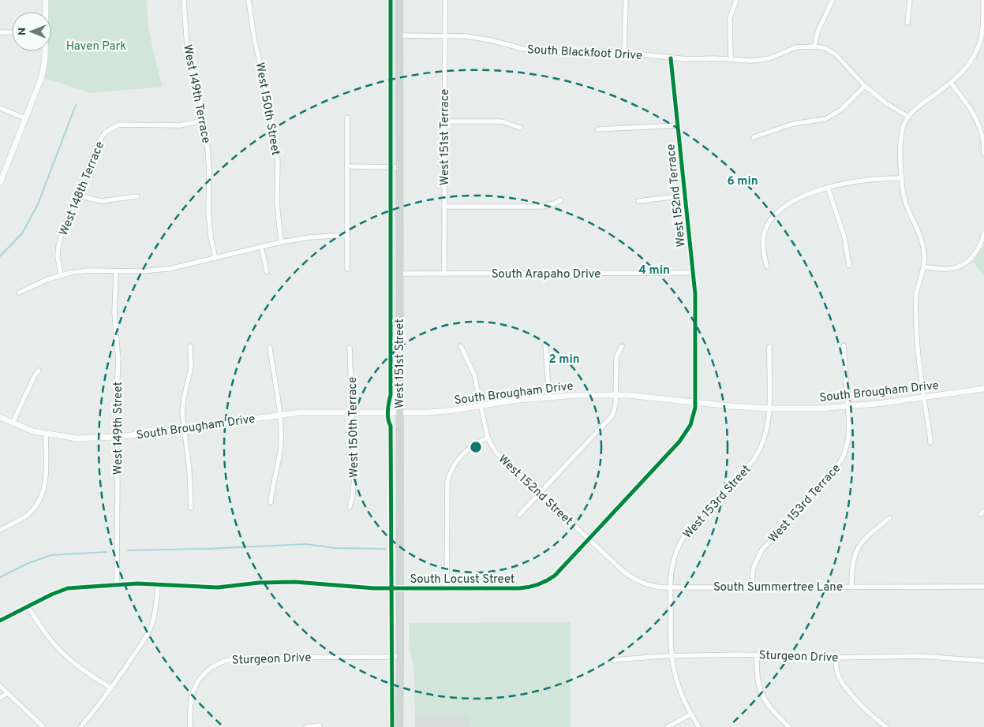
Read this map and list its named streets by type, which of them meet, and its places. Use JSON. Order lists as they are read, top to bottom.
{
  "streets": {
    "main road": ["West 151st Street"],
    "street": [
      "South Blackfoot Drive",
      "West 149th Terrace",
      "West 150th Street",
      "West 151st Terrace",
      "West 148th Terrace",
      "West 152nd Terrace",
      "South Arapaho Drive",
      "South Brougham Drive",
      "West 150th Terrace",
      "West 149th Street",
      "West 152nd Street",
      "West 153rd Street",
      "West 153rd Terrace",
      "South Locust Street",
      "South Summertree Lane",
      "Sturgeon Drive"
    ]
  },
  "crossings": [
    ["South Blackfoot Drive", "West 151st Terrace"],
    ["South Blackfoot Drive", "West 152nd Terrace"],
    ["South Blackfoot Drive", "West 151st Street"],
    ["West 149th Terrace", "West 148th Terrace"],
    ["West 151st Terrace", "South Arapaho Drive"],
    ["West 152nd Terrace", "South Arapaho Drive"],
    ["West 152nd Terrace", "South Brougham Drive"],
    ["West 152nd Terrace", "South Locust Street"],
    ["South Arapaho Drive", "West 151st Street"],
    ["West 151st Street", "South Brougham Drive"],
    ["West 151st Street", "South Locust Street"],
    ["West 151st Street", "Sturgeon Drive"],
    ["South Brougham Drive", "West 150th Terrace"],
    ["South Brougham Drive", "West 149th Street"],
    ["South Brougham Drive", "West 152nd Street"],
    ["South Brougham Drive", "West 153rd Street"],
    ["South Brougham Drive", "West 153rd Terrace"],
    ["South Brougham Drive", "South Locust Street"],
    ["West 149th Street", "South Locust Street"],
    ["West 152nd Street", "South Locust Street"],
    ["West 152nd Street", "South Summertree Lane"],
    ["West 153rd Street", "South Summertree Lane"],
    ["West 153rd Street", "Sturgeon Drive"],
    ["West 153rd Terrace", "South Summertree Lane"],
    ["South Locust Street", "South Summertree Lane"]
  ],
  "parks": ["Haven Park"],
  "north": "left",
  "rings": ["6 min", "4 min", "2 min"]
}
